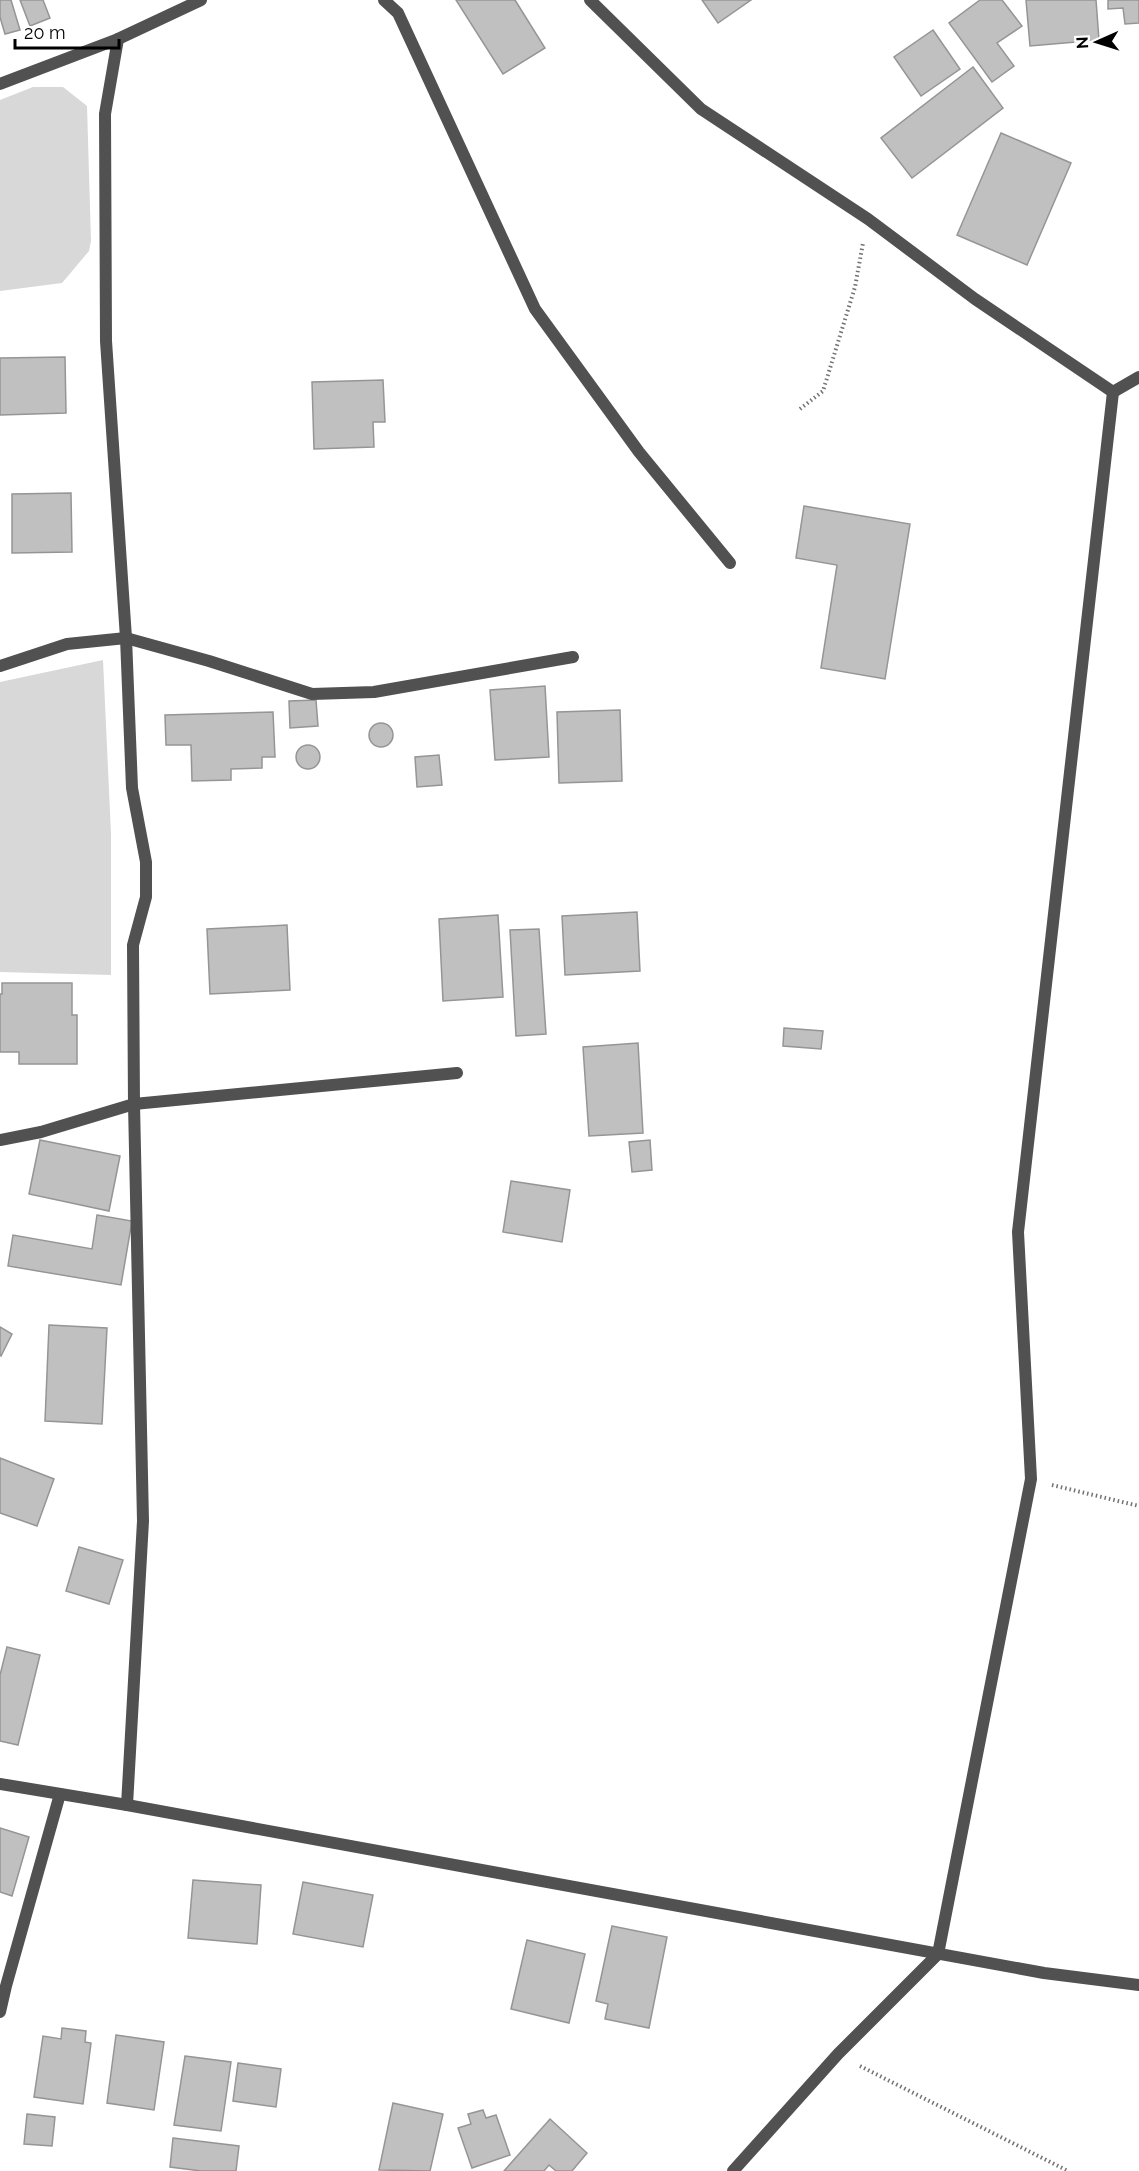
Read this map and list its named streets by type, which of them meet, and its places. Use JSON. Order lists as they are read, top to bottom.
{
  "scale_bar": "20 m",
  "north": "left"
}
